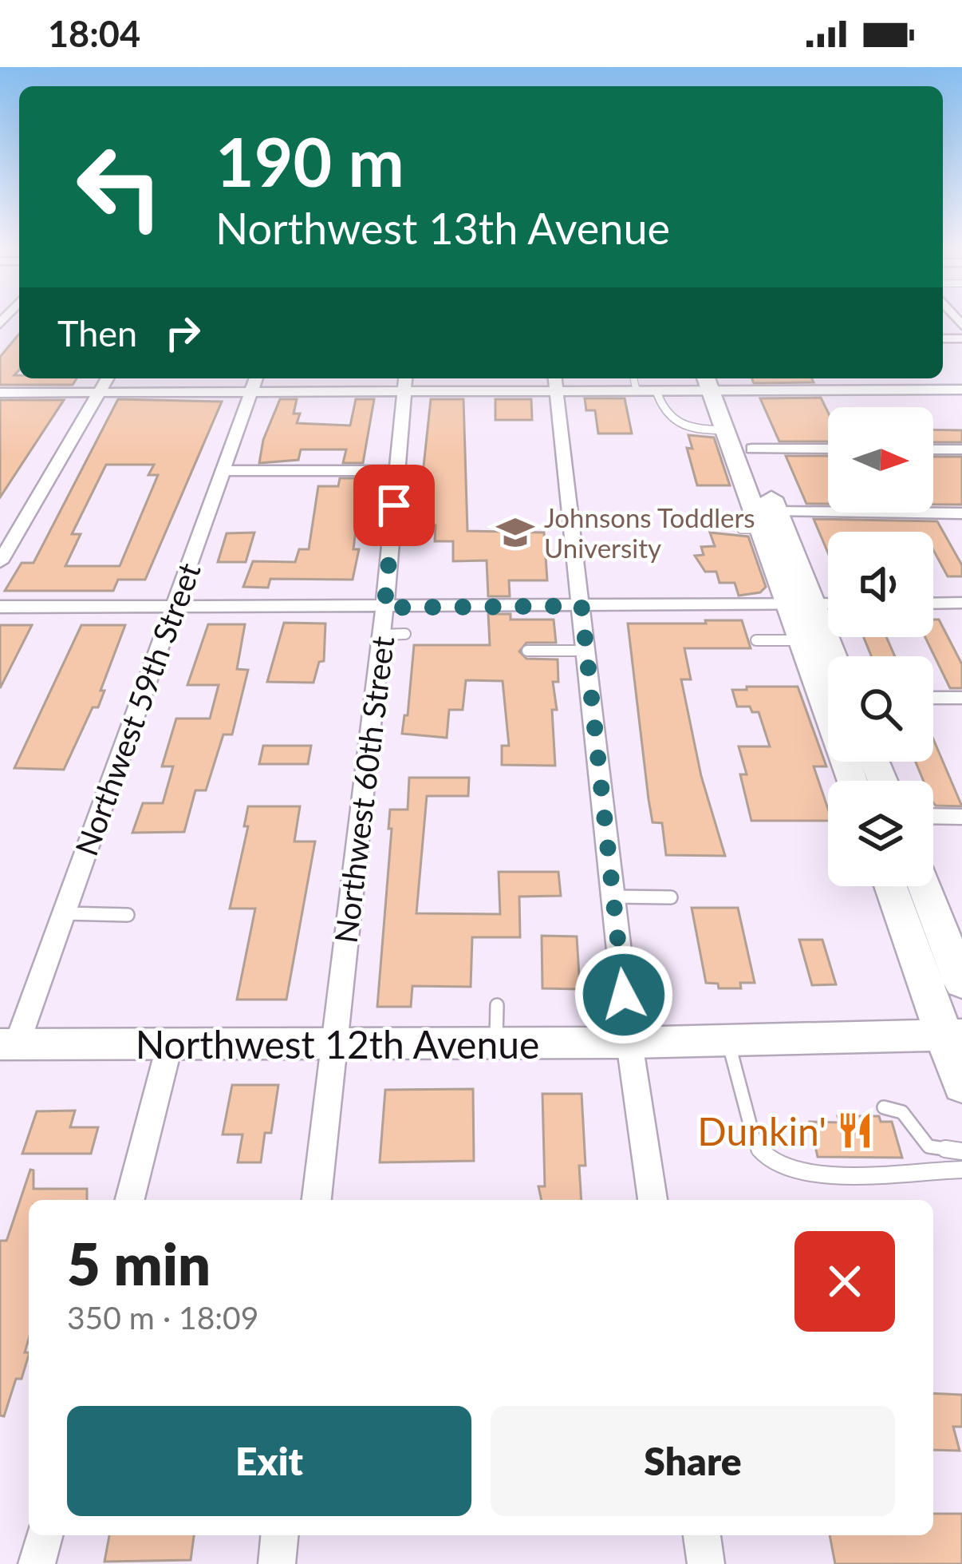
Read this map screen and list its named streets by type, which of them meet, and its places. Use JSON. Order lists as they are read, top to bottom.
{
  "streets": {
    "main road": ["Northwest 12th Avenue"],
    "street": ["Northwest 59th Street", "Northwest 60th Street"]
  },
  "crossings": [
    ["Northwest 59th Street", "Northwest 12th Avenue"],
    ["Northwest 60th Street", "Northwest 12th Avenue"]
  ],
  "places": {
    "school or university": ["Johnsons Toddlers University"],
    "restaurant": ["Dunkin'"]
  },
  "north": "right",
  "page": {
    "status": "18:04",
    "turn": ["190 m", "Northwest 13th Avenue"],
    "then": "Then",
    "heading": ["5 min", "350 m · 18:09"],
    "buttons": ["Exit", "Share"]
  }
}
